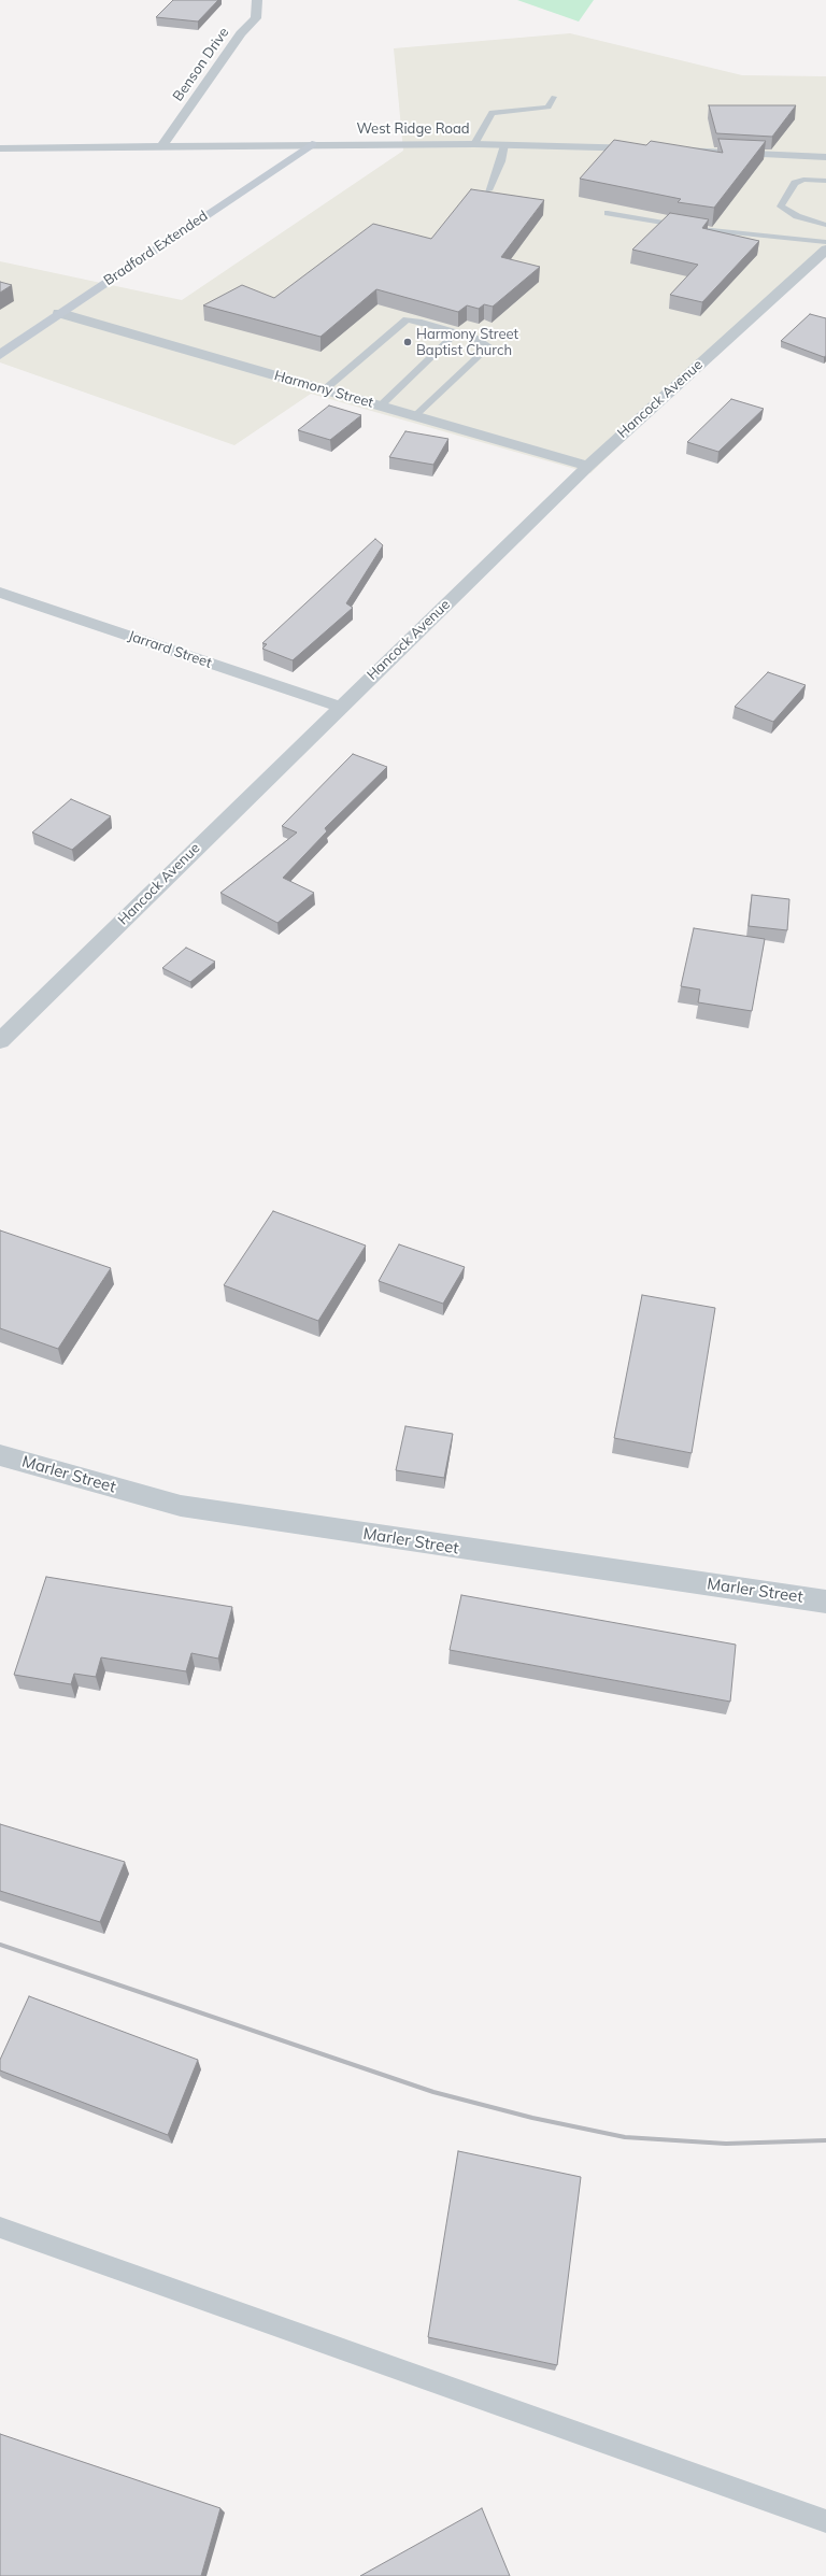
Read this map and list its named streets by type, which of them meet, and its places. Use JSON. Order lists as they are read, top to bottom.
{
  "streets": {
    "street": [
      "Benson Drive",
      "West Ridge Road",
      "Bradford Extended",
      "Harmony Street",
      "Hancock Avenue",
      "Jarrard Street",
      "Marler Street"
    ]
  },
  "crossings": [
    ["Benson Drive", "West Ridge Road"],
    ["West Ridge Road", "Bradford Extended"],
    ["Bradford Extended", "Harmony Street"],
    ["Harmony Street", "Hancock Avenue"],
    ["Hancock Avenue", "Jarrard Street"]
  ],
  "places": ["Harmony Street Baptist Church"]
}
